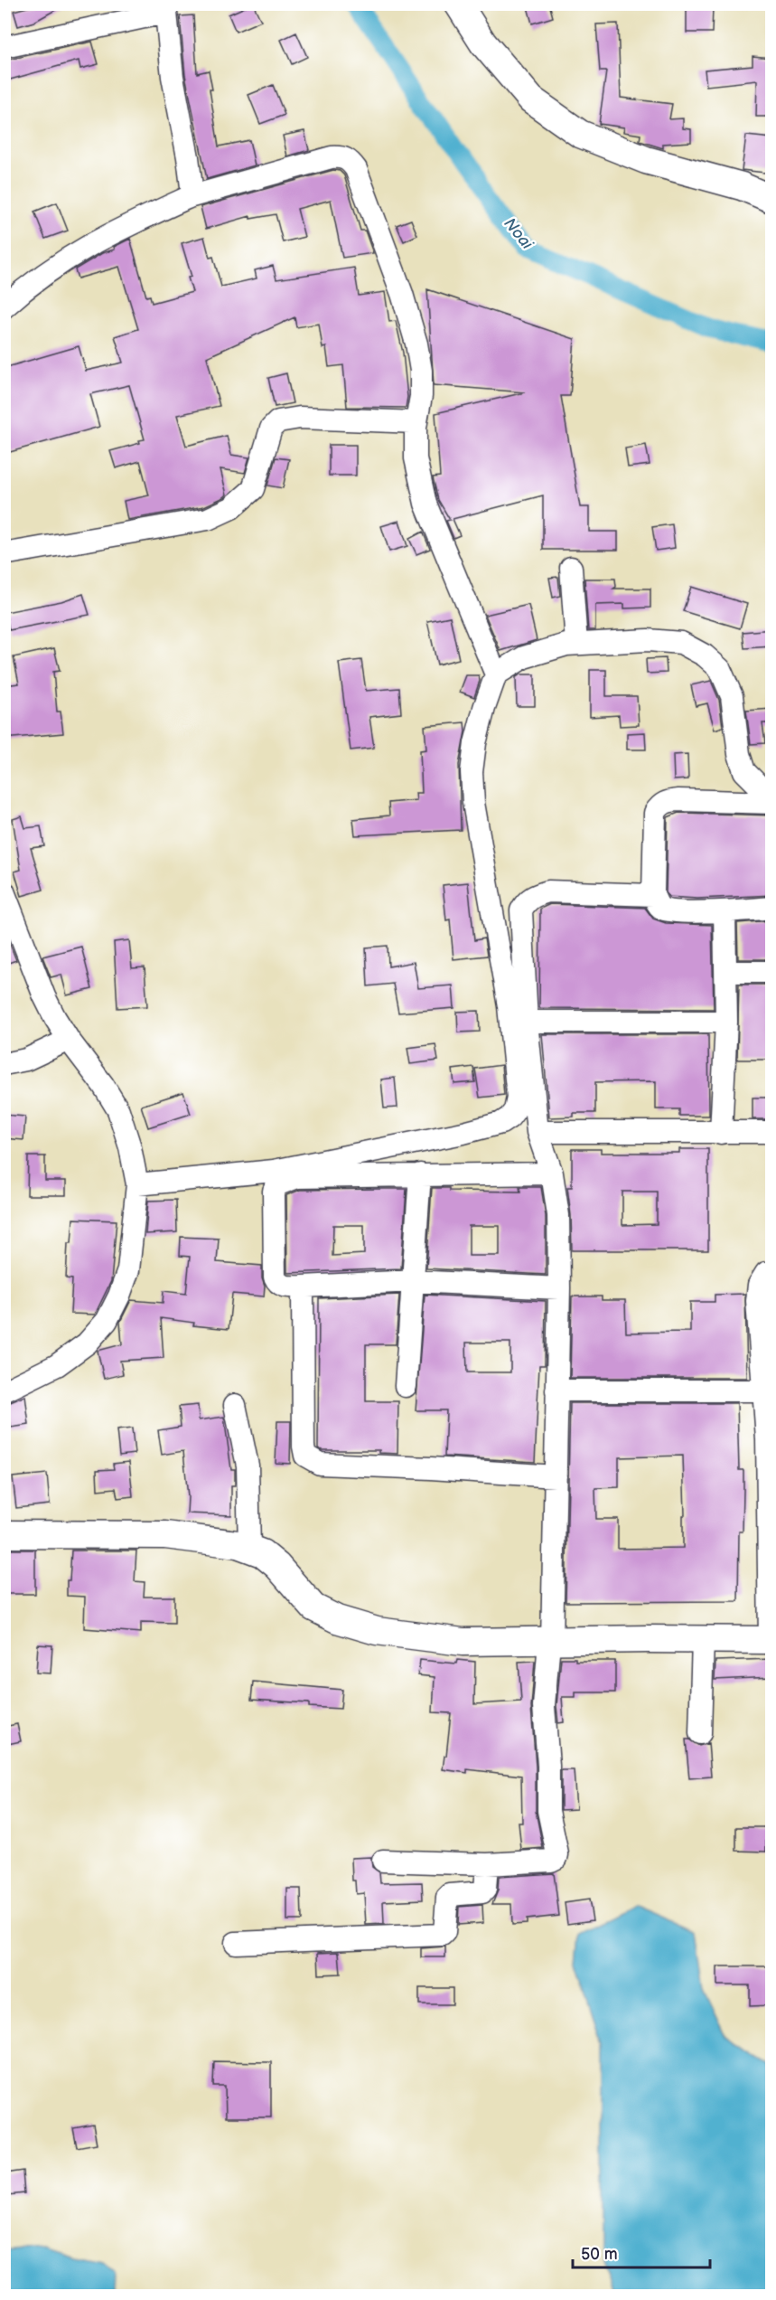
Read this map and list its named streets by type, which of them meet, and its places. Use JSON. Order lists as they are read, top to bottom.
{
  "water": ["Noai"],
  "scale_bar": "50 m"
}
